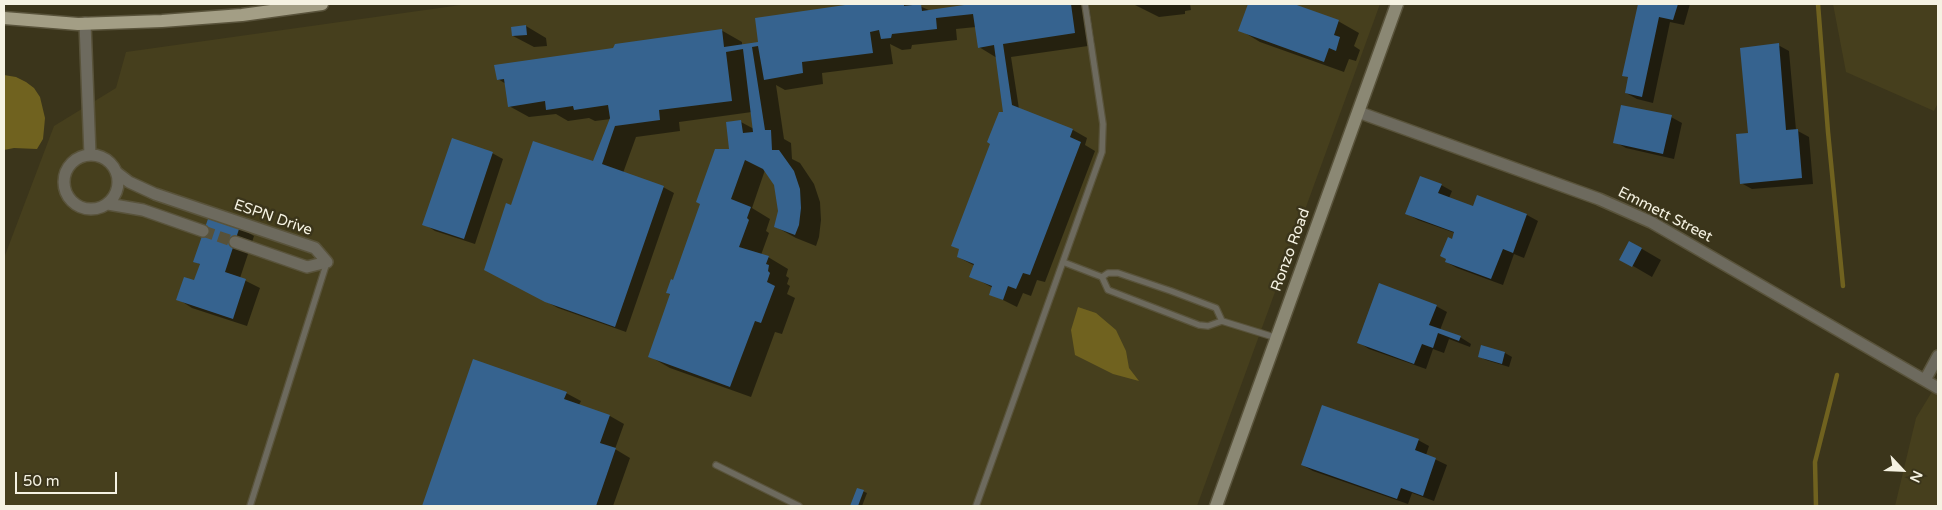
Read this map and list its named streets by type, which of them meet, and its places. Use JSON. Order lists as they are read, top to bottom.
{
  "streets": {
    "main road": ["Ronzo Road"],
    "street": ["Emmett Street", "ESPN Drive"]
  },
  "crossings": [
    ["Emmett Street", "Ronzo Road"]
  ],
  "scale_bar": "50 m",
  "north": "bottom right"
}
